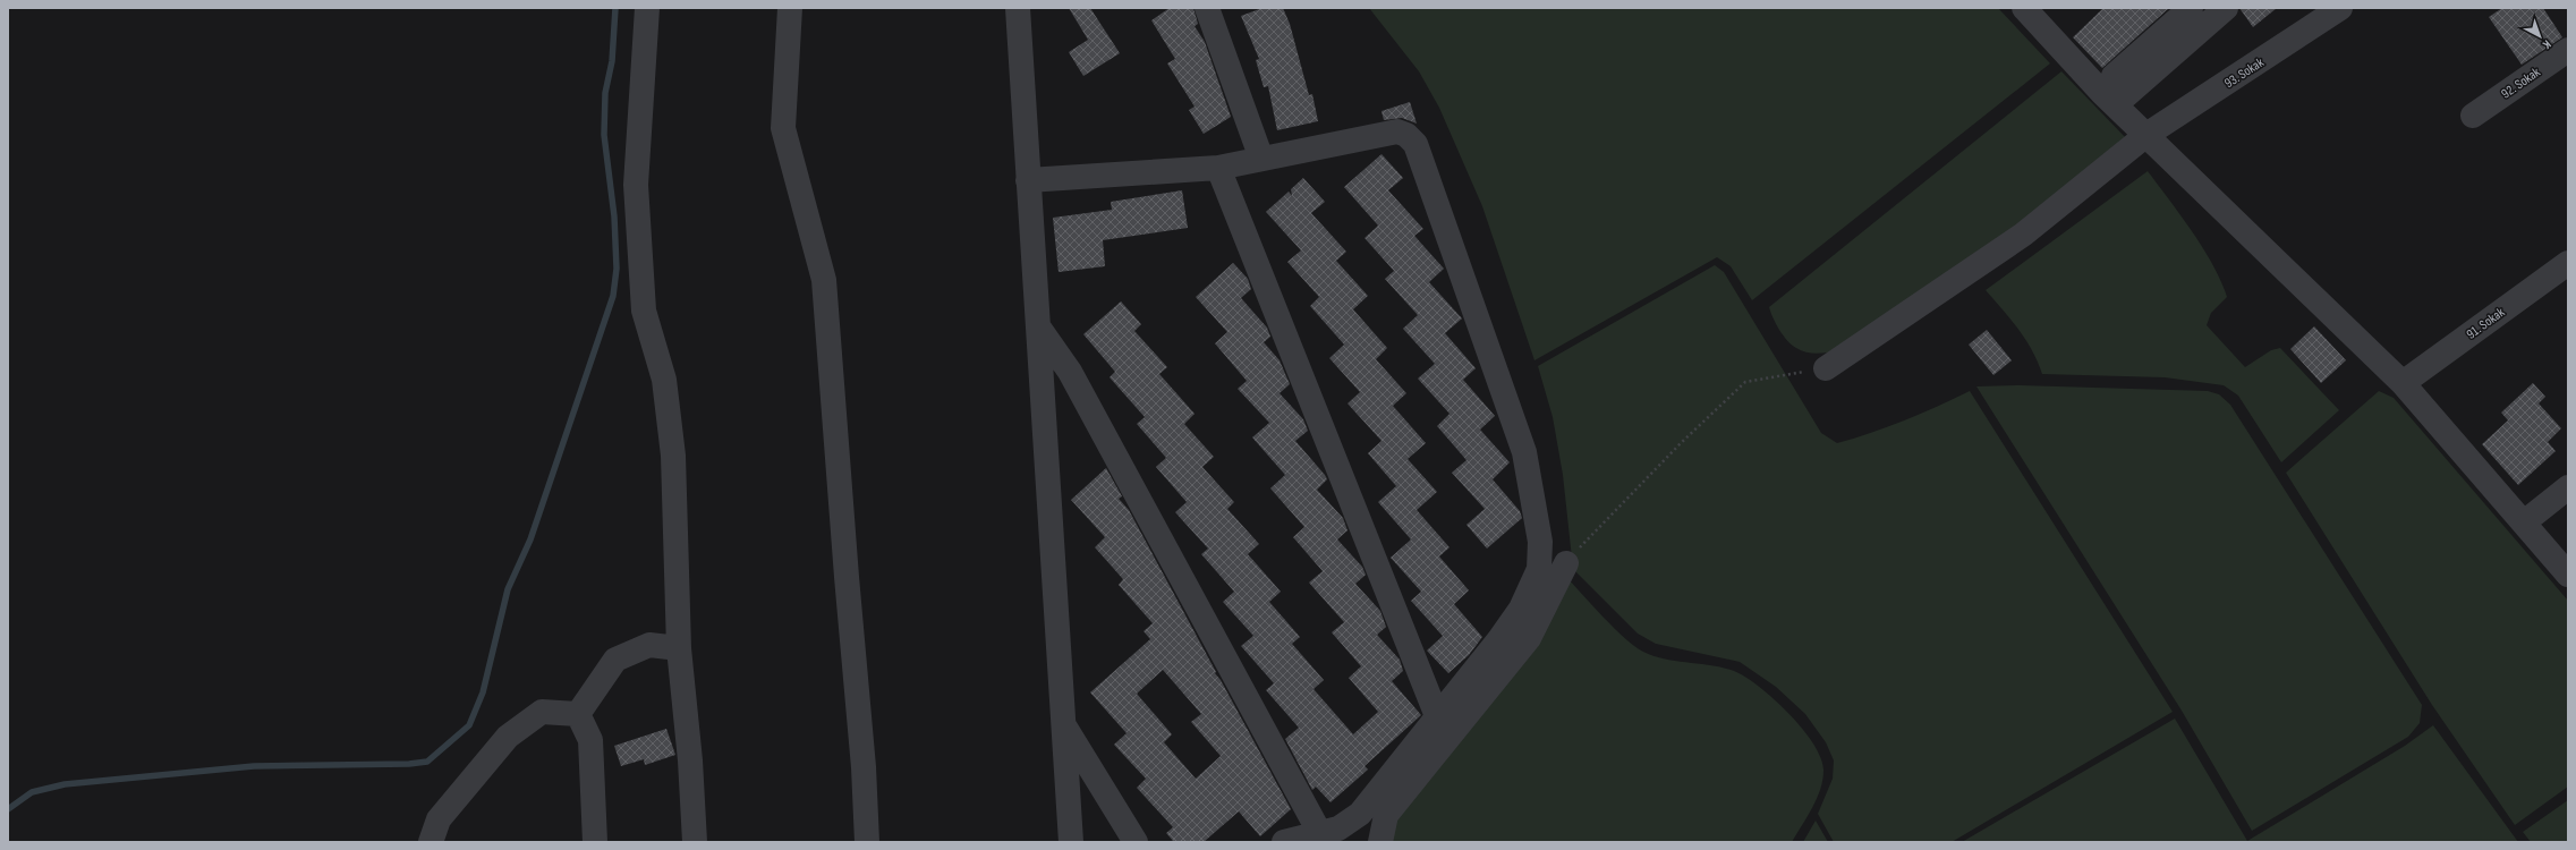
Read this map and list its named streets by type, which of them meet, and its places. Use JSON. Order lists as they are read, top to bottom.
{
  "streets": {
    "street": ["93. Sokak", "92. Sokak", "91. Sokak"]
  },
  "north": "bottom right"
}
